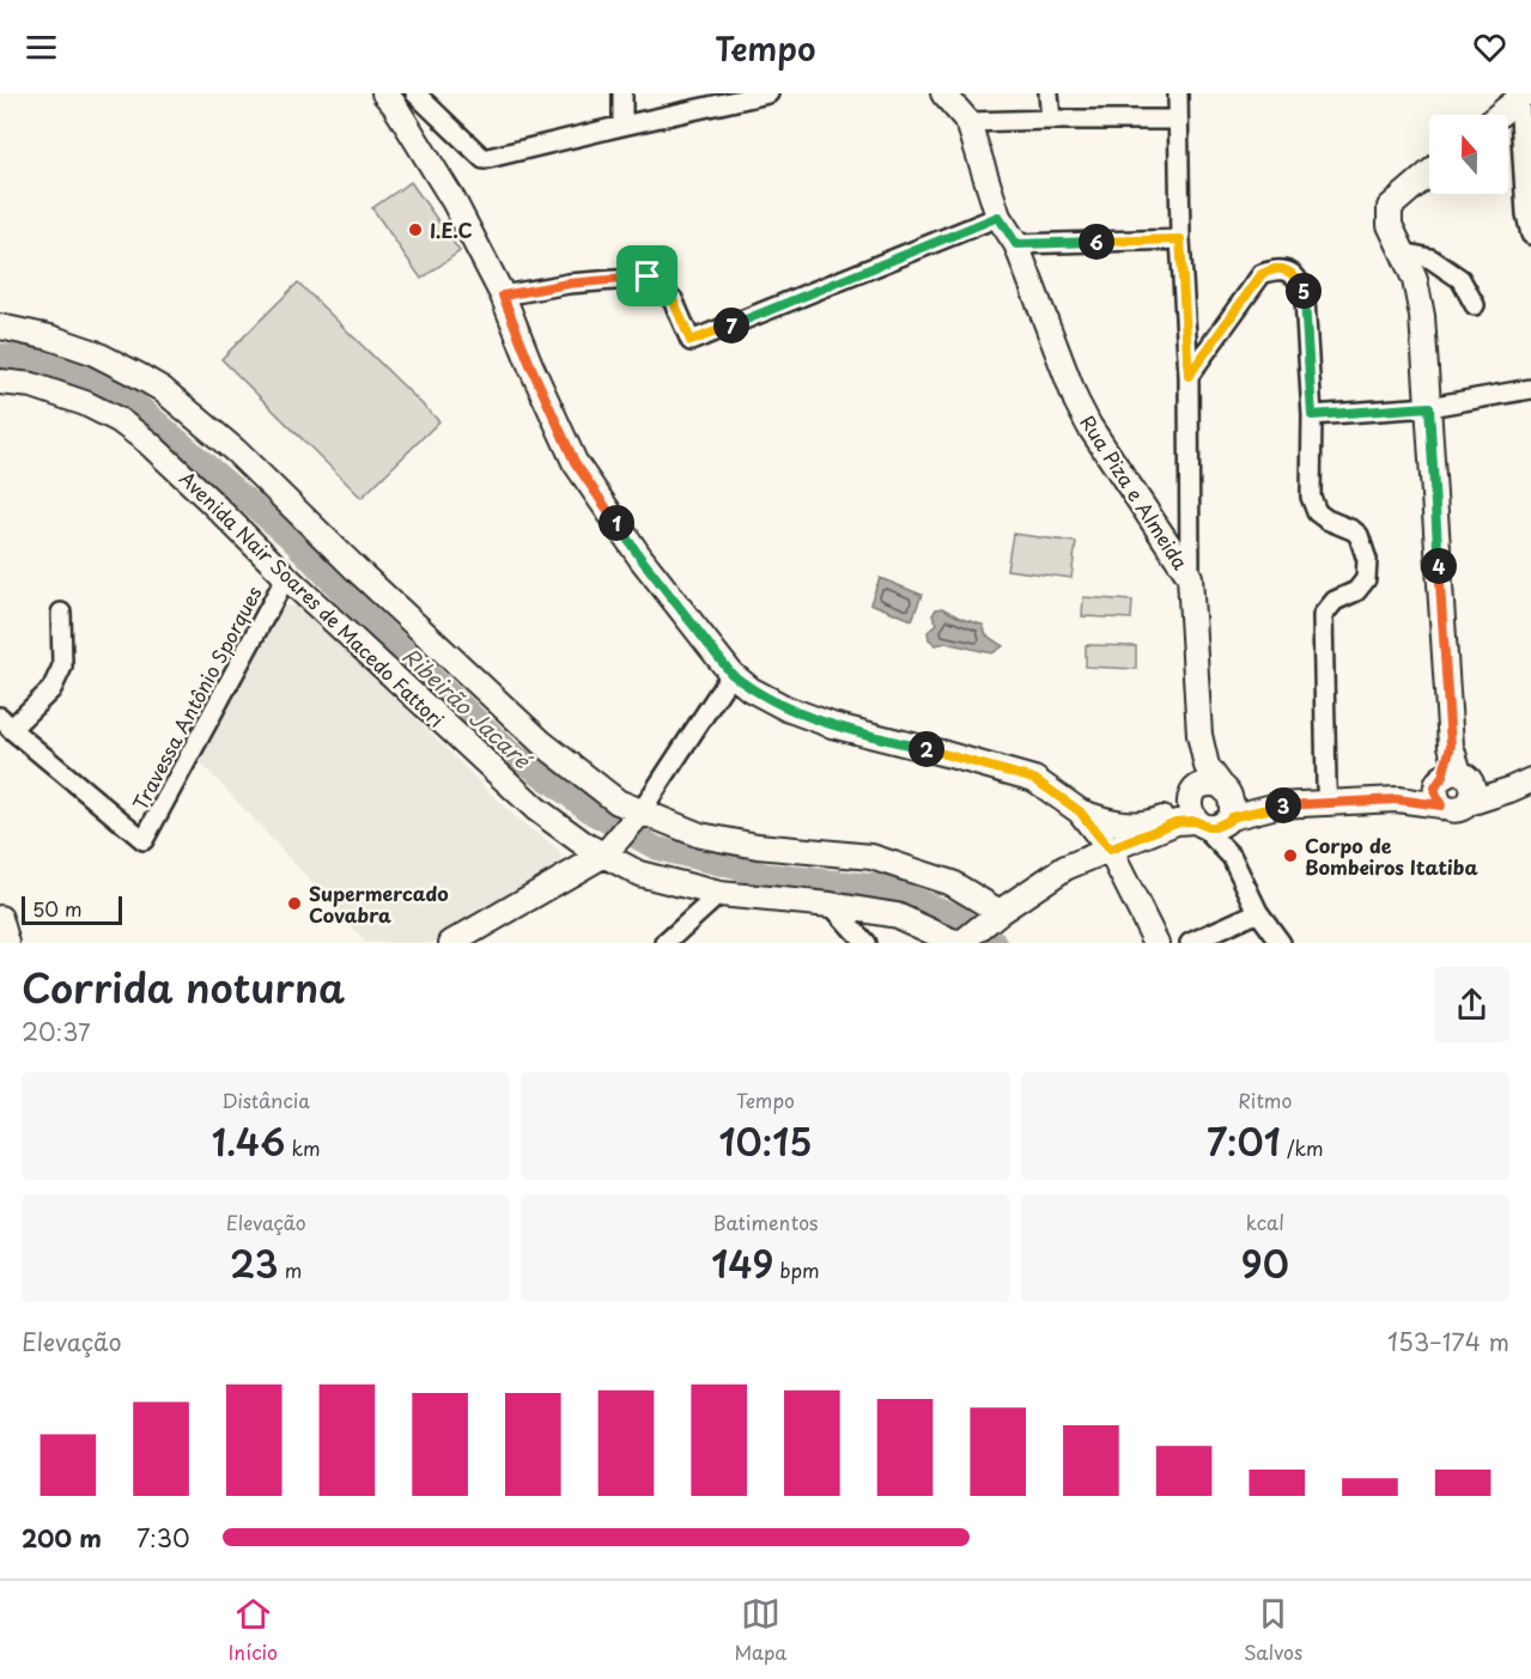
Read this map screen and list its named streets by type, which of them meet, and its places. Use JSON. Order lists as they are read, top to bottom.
{
  "streets": {
    "main road": ["Rua Piza e Almeida", "Avenida Nair Soares de Macedo Fattori"],
    "street": ["Travessa Antônio Sporques"]
  },
  "crossings": [
    ["Avenida Nair Soares de Macedo Fattori", "Travessa Antônio Sporques"]
  ],
  "water": ["Ribeirão Jacaré"],
  "places": ["I.E.C", "Corpo de Bombeiros Itatiba", "Supermercado Covabra"],
  "scale_bar": "50 m",
  "north": "top",
  "page": {
    "header": "Tempo",
    "pins": [
      "6",
      "5",
      "7",
      "1",
      "4",
      "2",
      "3"
    ],
    "scale": "50 m",
    "heading": ["Corrida noturna", "20:37"],
    "stats": [
      ["Distância", "1.46 km"],
      ["Tempo", "10:15"],
      ["Ritmo", "7:01 /km"],
      ["Elevação", "23 m"],
      ["Batimentos", "149 bpm"],
      ["kcal", "90"]
    ],
    "chart": ["Elevação", "153–174 m"],
    "list": [
      {
        "name": "200 m",
        "note": "7:30"
      }
    ],
    "tabs": ["Início", "Mapa", "Salvos"]
  }
}
